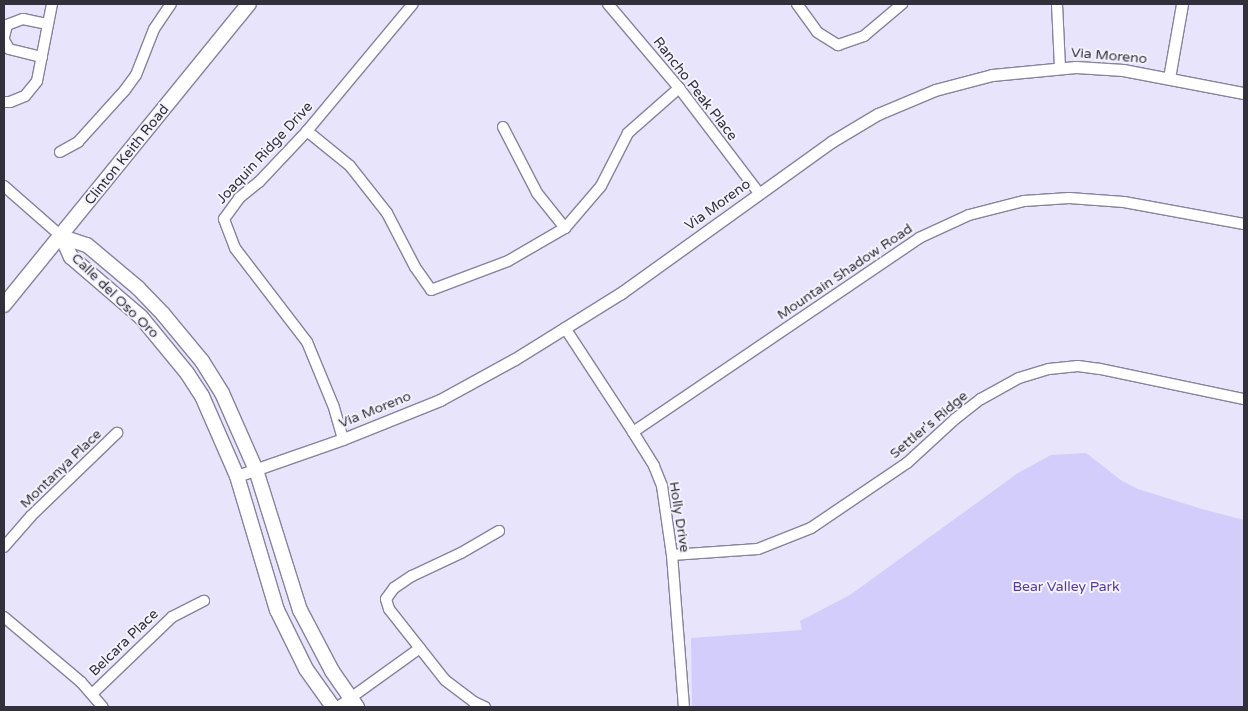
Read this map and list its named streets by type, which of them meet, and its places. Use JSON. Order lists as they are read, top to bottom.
{
  "streets": {
    "main road": ["Clinton Keith Road", "Calle del Oso Oro"],
    "street": [
      "Via Moreno",
      "Rancho Peak Place",
      "Joaquin Ridge Drive",
      "Mountain Shadow Road",
      "Settler's Ridge",
      "Montanya Place",
      "Holly Drive",
      "Belcara Place"
    ]
  },
  "crossings": [
    ["Via Moreno", "Rancho Peak Place"],
    ["Via Moreno", "Joaquin Ridge Drive"],
    ["Via Moreno", "Calle del Oso Oro"],
    ["Via Moreno", "Holly Drive"],
    ["Clinton Keith Road", "Calle del Oso Oro"],
    ["Mountain Shadow Road", "Holly Drive"],
    ["Settler's Ridge", "Holly Drive"]
  ],
  "parks": ["Bear Valley Park"]
}
